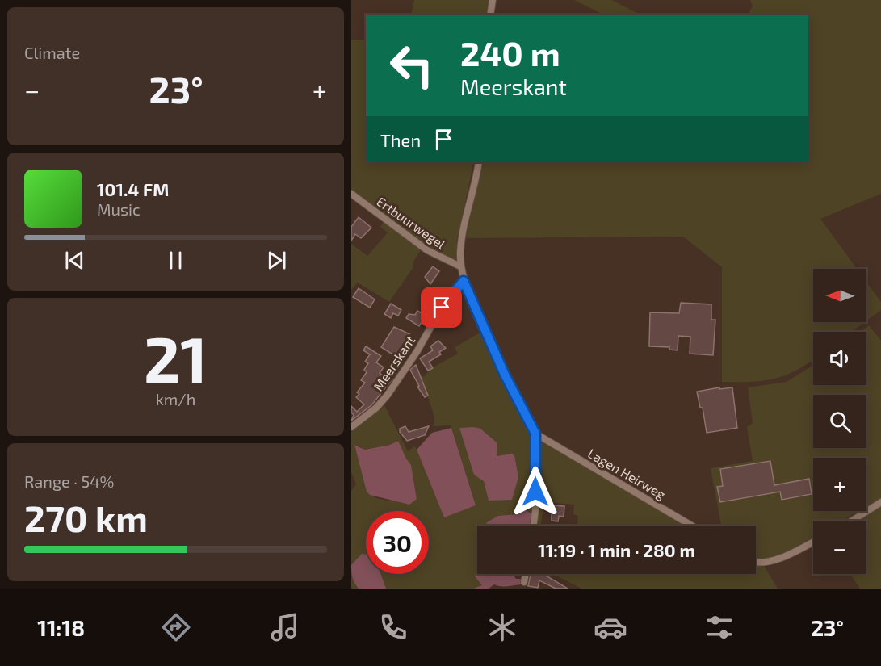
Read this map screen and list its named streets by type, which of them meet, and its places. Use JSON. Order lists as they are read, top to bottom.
{
  "streets": {
    "street": ["Ertbuurwegel", "Meerskant", "Lagen Heirweg"]
  },
  "north": "left",
  "page": {
    "tile": [
      "Climate",
      ["21", "km/h"],
      ["Range · 54%", "270 km"]
    ],
    "turn": ["240 m", "Meerskant"],
    "heat": ["−", "23°", "+"],
    "then": "Then",
    "song": ["101.4 FM", "Music"],
    "map_buttons": ["+", "−"],
    "limit": "30",
    "trip": "11:19 · 1 min · 280 m",
    "tabs": ["11:18", "23°"]
  }
}
